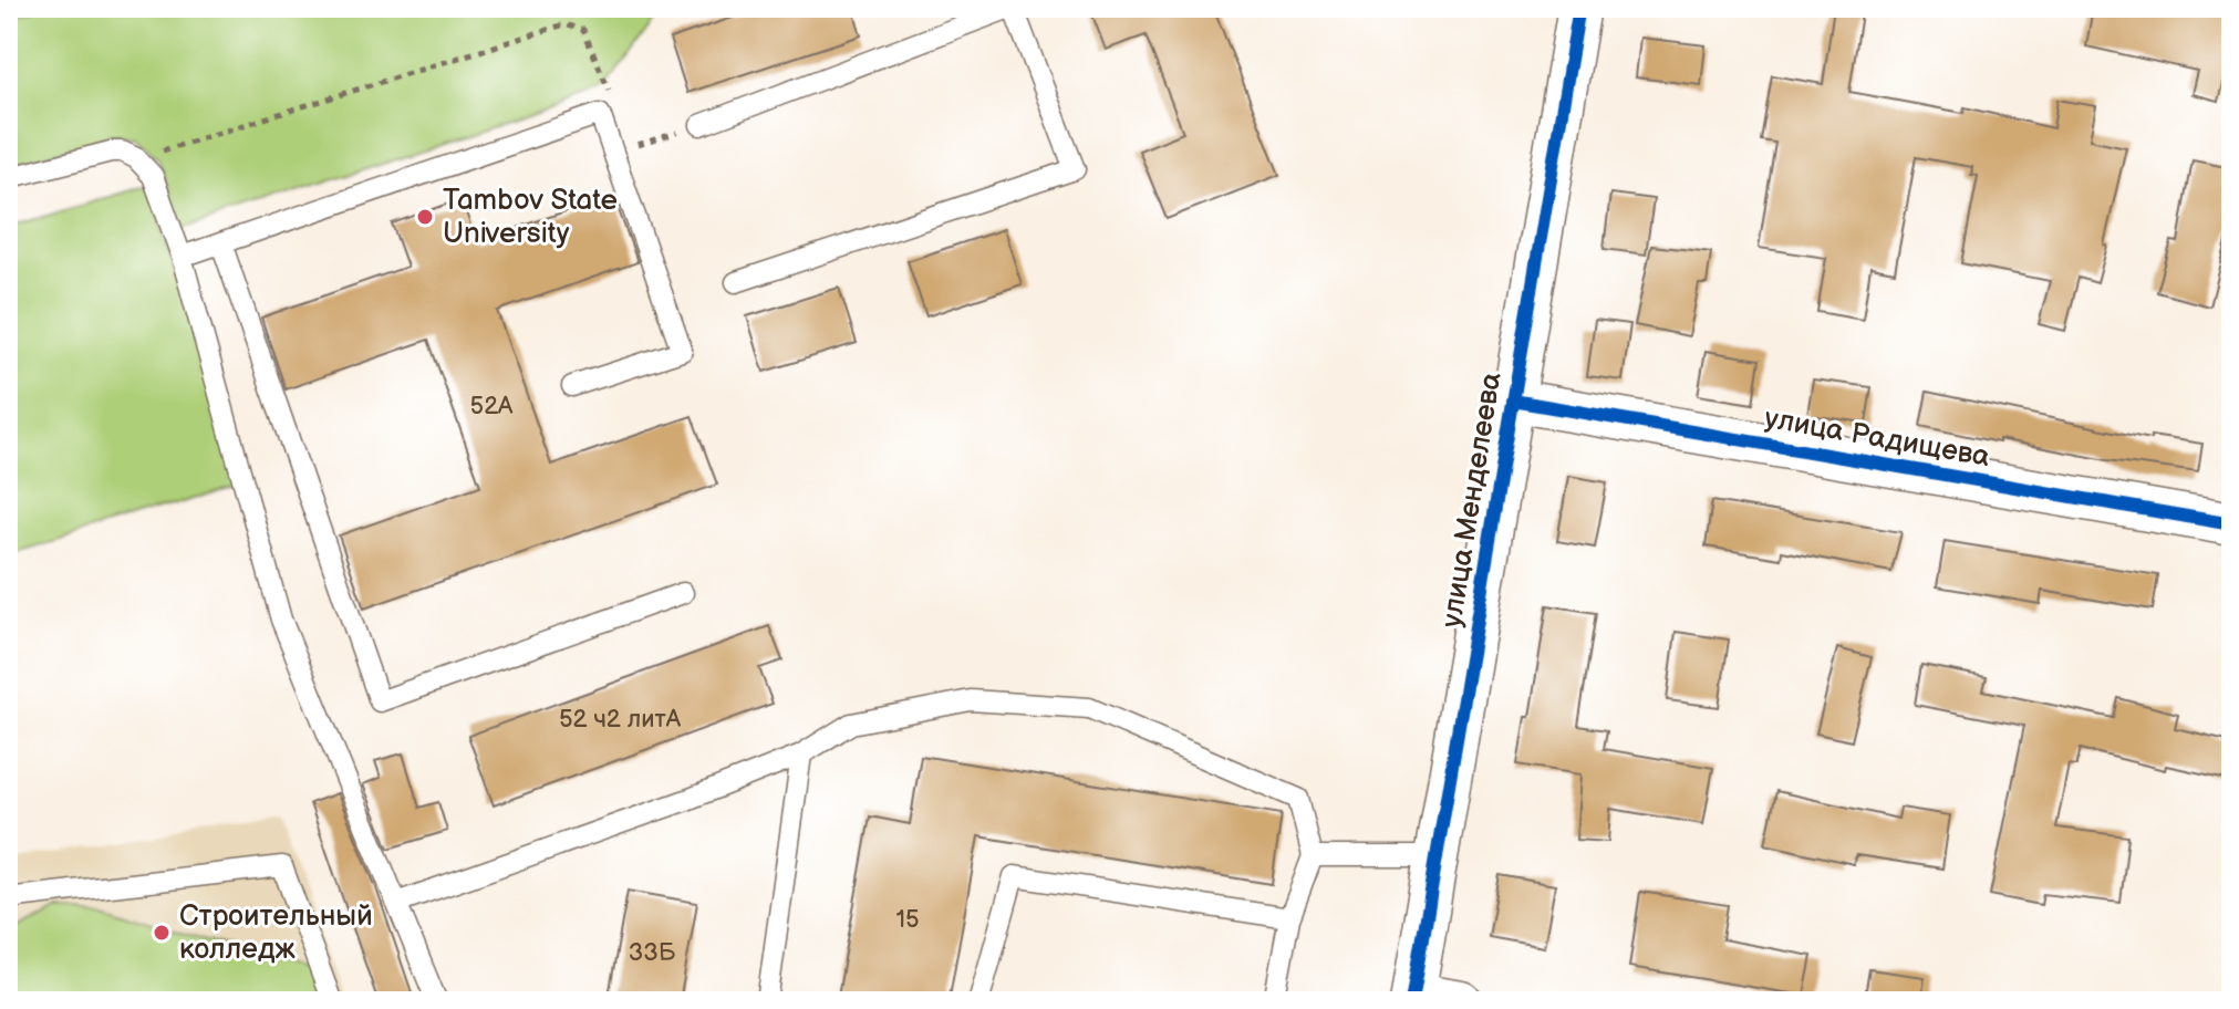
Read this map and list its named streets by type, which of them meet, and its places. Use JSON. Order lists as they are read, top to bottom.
{
  "streets": {
    "street": ["улица Радищева", "улица Менделеева"]
  },
  "crossings": [
    ["улица Радищева", "улица Менделеева"]
  ],
  "places": ["Tambov State University", "Строительный колледж"],
  "house_numbers": [
    "52А",
    "52 ч2 литА",
    "15",
    "33Б"
  ]
}
